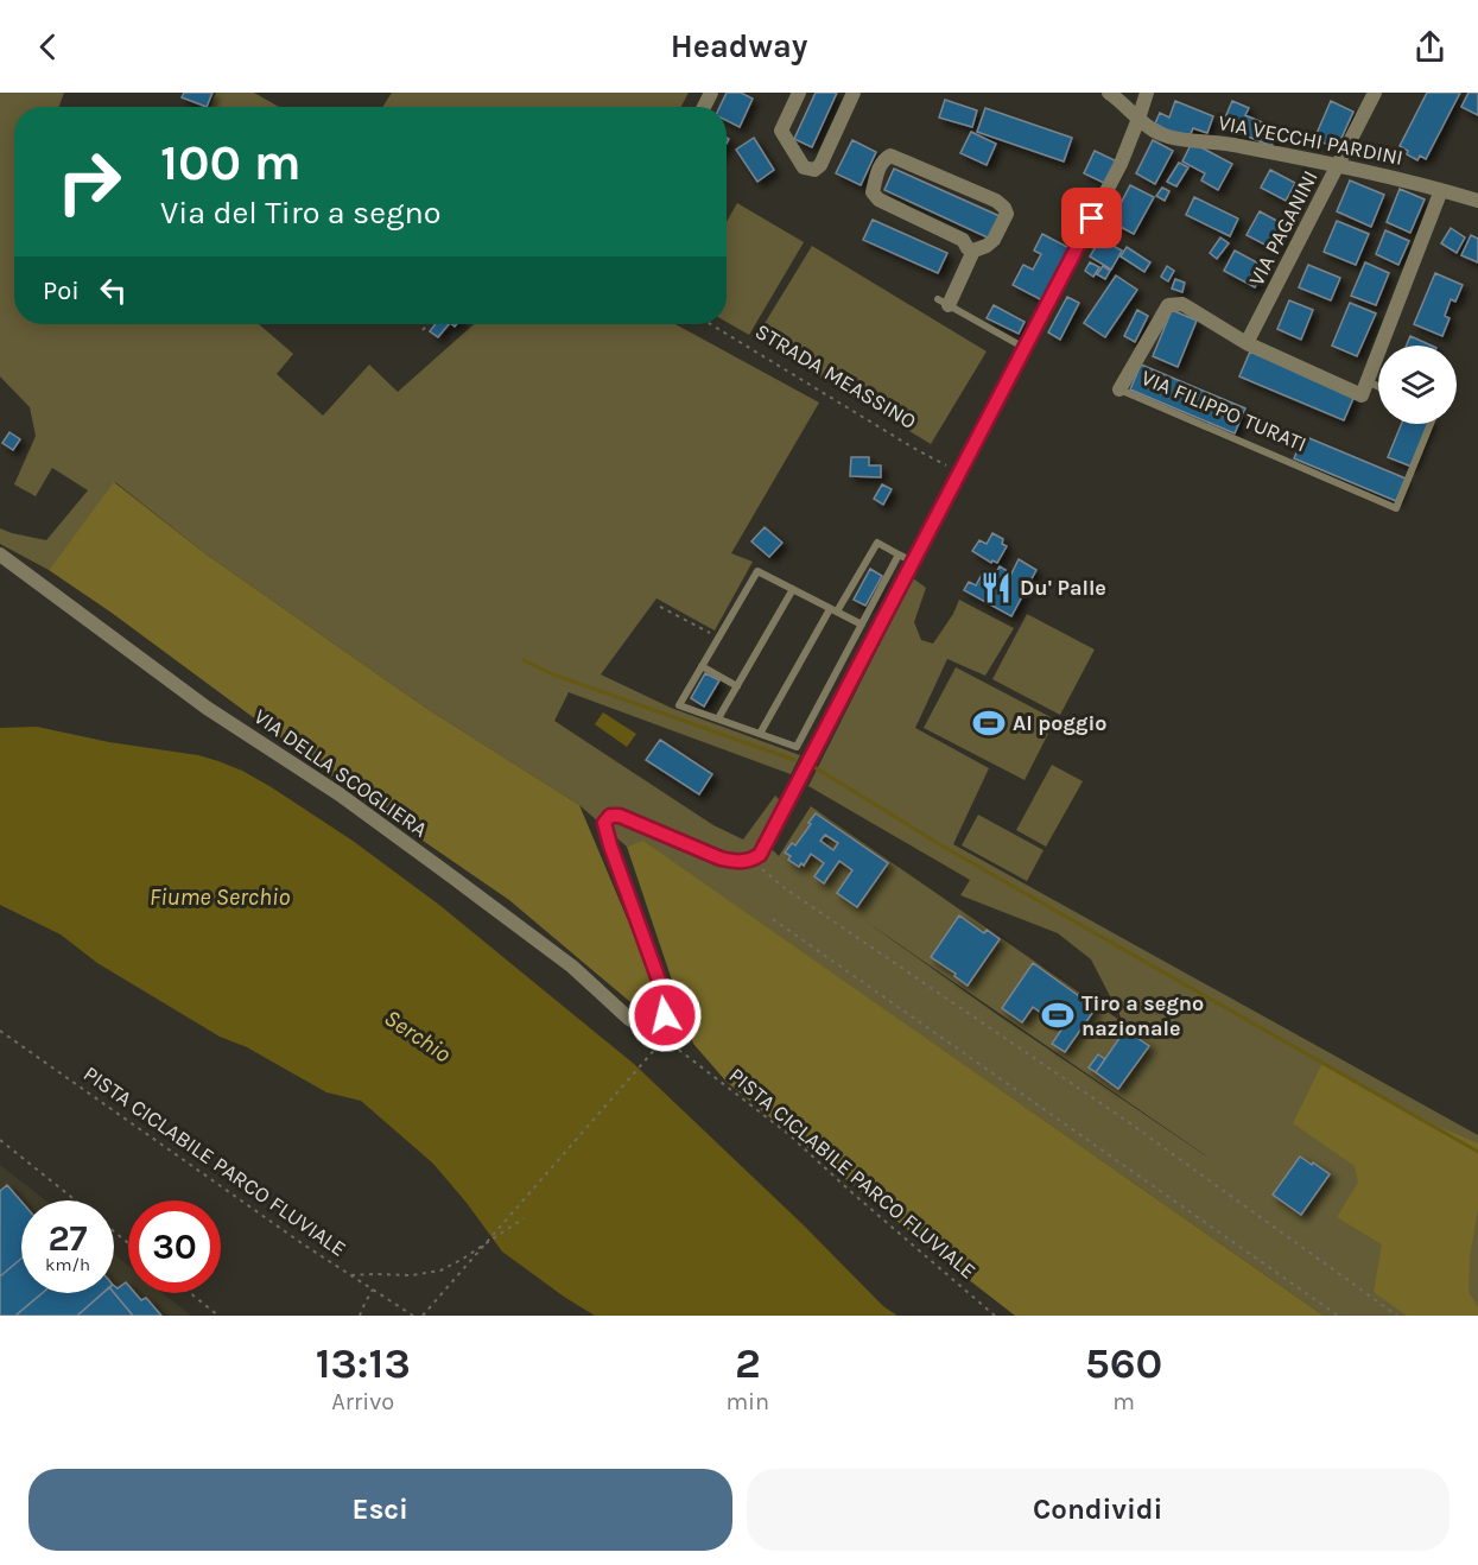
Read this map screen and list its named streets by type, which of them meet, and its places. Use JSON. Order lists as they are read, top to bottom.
{
  "streets": {
    "street": [
      "VIA VECCHI PARDINI",
      "VIA PAGANINI",
      "VIA FILIPPO TURATI",
      "VIA DELLA SCOGLIERA"
    ],
    "path": ["STRADA MEASSINO", "PISTA CICLABILE PARCO FLUVIALE"]
  },
  "crossings": [
    ["VIA VECCHI PARDINI", "VIA PAGANINI"],
    ["VIA PAGANINI", "VIA FILIPPO TURATI"],
    ["VIA DELLA SCOGLIERA", "PISTA CICLABILE PARCO FLUVIALE"]
  ],
  "water": ["Fiume Serchio", "Serchio"],
  "places": {
    "restaurant": ["Du' Palle"],
    "sports": ["Al poggio", "Tiro a segno nazionale"]
  },
  "page": {
    "header": "Headway",
    "turn": ["100 m", "Via del Tiro a segno"],
    "then": "Poi",
    "speed": "27 km/h",
    "limit": "30",
    "eta": [
      "13:13",
      "Arrivo",
      "2",
      "min",
      "560",
      "m"
    ],
    "buttons": ["Esci", "Condividi"]
  }
}
